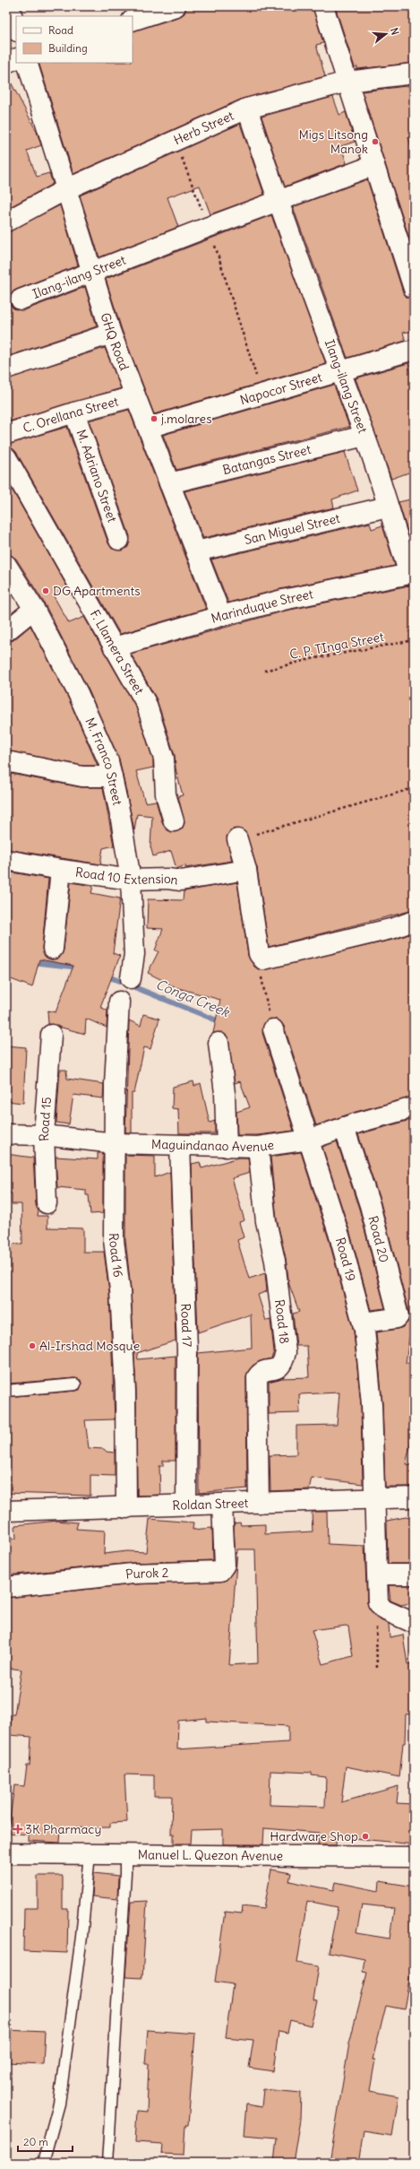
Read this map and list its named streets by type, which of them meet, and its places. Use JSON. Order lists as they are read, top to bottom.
{
  "streets": {
    "street": [
      "Herb Street",
      "Ilang-ilang Street",
      "GHQ Road",
      "Napocor Street",
      "C. Orellana Street",
      "Batangas Street",
      "M. Adriano Street",
      "San Miguel Street",
      "Marinduque Street",
      "F. Llamera Street",
      "M. Franco Street",
      "Road 10 Extension",
      "Road 15",
      "Maguindanao Avenue",
      "Road 20",
      "Road 16",
      "Road 19",
      "Road 18",
      "Road 17",
      "Roldan Street",
      "Purok 2",
      "Manuel L. Quezon Avenue"
    ],
    "path": ["C. P. TInga Street"]
  },
  "crossings": [
    ["Herb Street", "Ilang-ilang Street"],
    ["Herb Street", "GHQ Road"],
    ["Ilang-ilang Street", "GHQ Road"],
    ["Ilang-ilang Street", "Napocor Street"],
    ["Ilang-ilang Street", "Batangas Street"],
    ["Ilang-ilang Street", "San Miguel Street"],
    ["Ilang-ilang Street", "Marinduque Street"],
    ["GHQ Road", "Napocor Street"],
    ["GHQ Road", "C. Orellana Street"],
    ["GHQ Road", "Batangas Street"],
    ["GHQ Road", "San Miguel Street"],
    ["GHQ Road", "Marinduque Street"],
    ["C. Orellana Street", "M. Adriano Street"],
    ["Marinduque Street", "F. Llamera Street"],
    ["M. Franco Street", "Road 10 Extension"],
    ["Road 15", "Maguindanao Avenue"],
    ["Maguindanao Avenue", "Road 20"],
    ["Maguindanao Avenue", "Road 16"],
    ["Maguindanao Avenue", "Road 19"],
    ["Maguindanao Avenue", "Road 18"],
    ["Maguindanao Avenue", "Road 17"],
    ["Road 20", "Road 19"],
    ["Road 16", "Roldan Street"],
    ["Road 19", "Roldan Street"],
    ["Road 18", "Roldan Street"],
    ["Road 17", "Roldan Street"],
    ["Roldan Street", "Purok 2"]
  ],
  "water": ["Conga Creek"],
  "places": {
    "other": [
      "Migs Litsong Manok",
      "j.molares",
      "DG Apartments",
      "Al-Irshad Mosque",
      "Hardware Shop"
    ],
    "health": ["3K Pharmacy"]
  },
  "legend": ["Road", "Building"],
  "scale_bar": "20 m",
  "north": "right"
}
